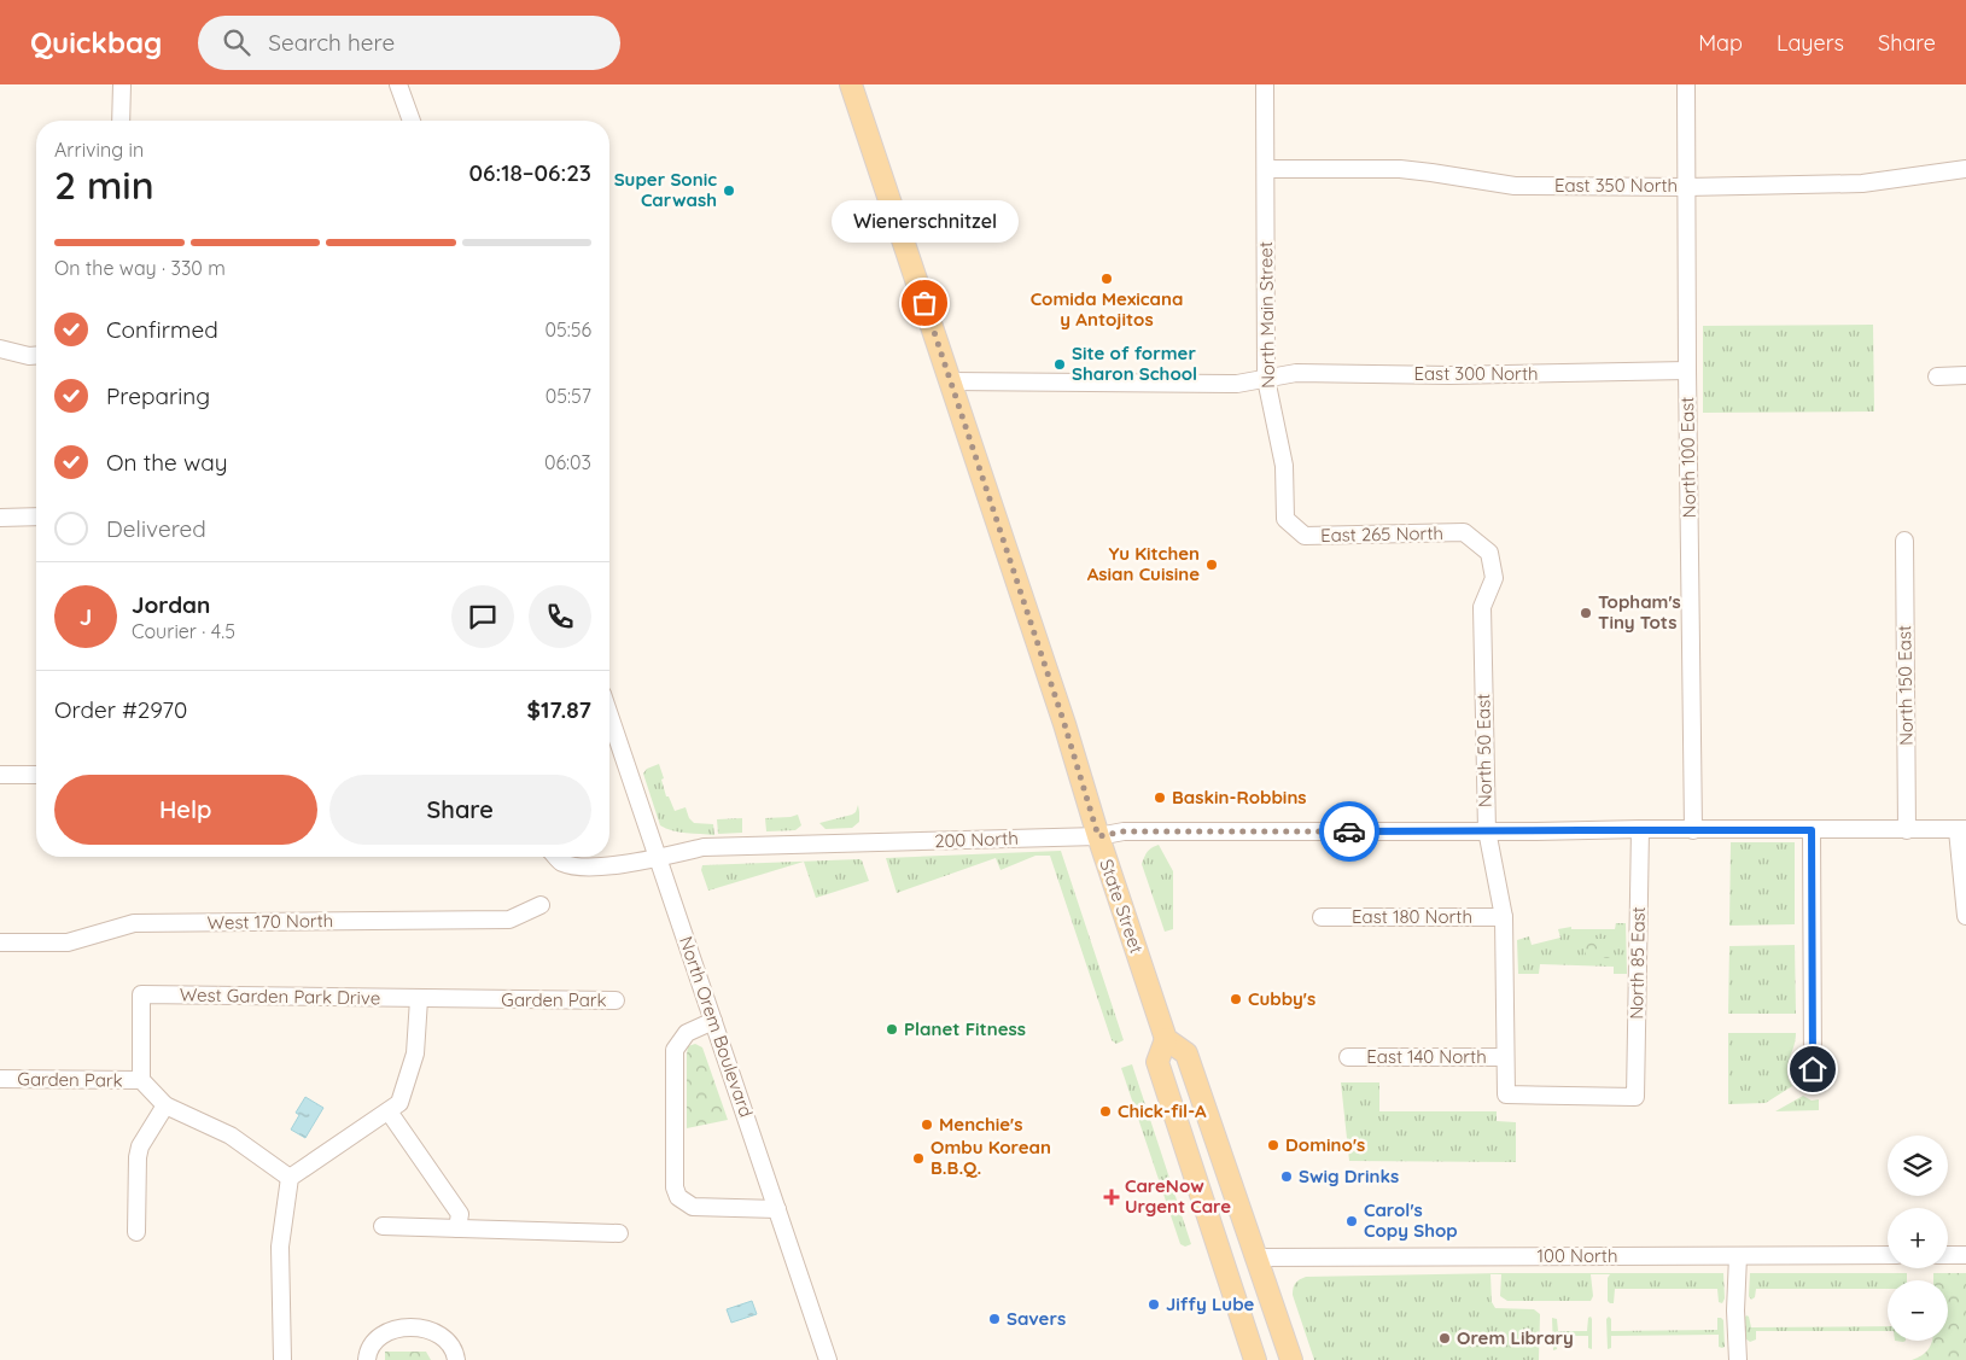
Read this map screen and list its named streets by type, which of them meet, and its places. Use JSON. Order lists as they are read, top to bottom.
{
  "streets": {
    "main road": ["State Street"],
    "street": [
      "East 350 North",
      "North Main Street",
      "East 300 North",
      "North 100 East",
      "East 265 North",
      "North 150 East",
      "North 50 East",
      "200 North",
      "East 180 North",
      "West 170 North",
      "North 85 East",
      "West Garden Park Drive",
      "Garden Park",
      "North Orem Boulevard",
      "East 140 North",
      "100 North"
    ]
  },
  "crossings": [
    ["East 350 North", "North Main Street"],
    ["East 350 North", "North 100 East"],
    ["North Main Street", "East 300 North"],
    ["North Main Street", "East 265 North"],
    ["East 300 North", "North 100 East"],
    ["East 300 North", "State Street"],
    ["North 100 East", "200 North"],
    ["East 265 North", "North 50 East"],
    ["North 150 East", "200 North"],
    ["North 50 East", "200 North"],
    ["North 50 East", "East 180 North"],
    ["North 50 East", "North 85 East"],
    ["North 50 East", "East 140 North"],
    ["200 North", "State Street"],
    ["200 North", "North 85 East"],
    ["200 North", "North Orem Boulevard"],
    ["West Garden Park Drive", "Garden Park"]
  ],
  "places": {
    "other": [
      "Super Sonic Carwash",
      "Comida Mexicana y Antojitos",
      "Wienerschnitzel",
      "Site of former Sharon School",
      "Yu Kitchen Asian Cuisine",
      "Topham's Tiny Tots",
      "Baskin-Robbins",
      "Cubby's",
      "Planet Fitness",
      "Chick-fil-A",
      "Menchie's",
      "Domino's",
      "Ombu Korean B.B.Q.",
      "Swig Drinks",
      "Carol's Copy Shop",
      "Jiffy Lube",
      "Savers",
      "Orem Library"
    ],
    "health": ["CareNow Urgent Care"]
  },
  "page": {
    "header": "Quickbag",
    "search": "Search here",
    "nav": ["Map", "Layers", "Share"],
    "heading": ["2 min", "Arriving in", "06:18–06:23"],
    "panel": [
      "Jordan",
      "Courier · 4.5",
      "Order #2970",
      "$17.87"
    ],
    "bubble": "Wienerschnitzel",
    "bar": "On the way · 330 m",
    "list": [
      ["Confirmed", "05:56"],
      ["Preparing", "05:57"],
      ["On the way", "06:03"],
      "Delivered"
    ],
    "round": "J",
    "buttons": ["Help", "Share"],
    "map_buttons": ["+", "−"]
  }
}
